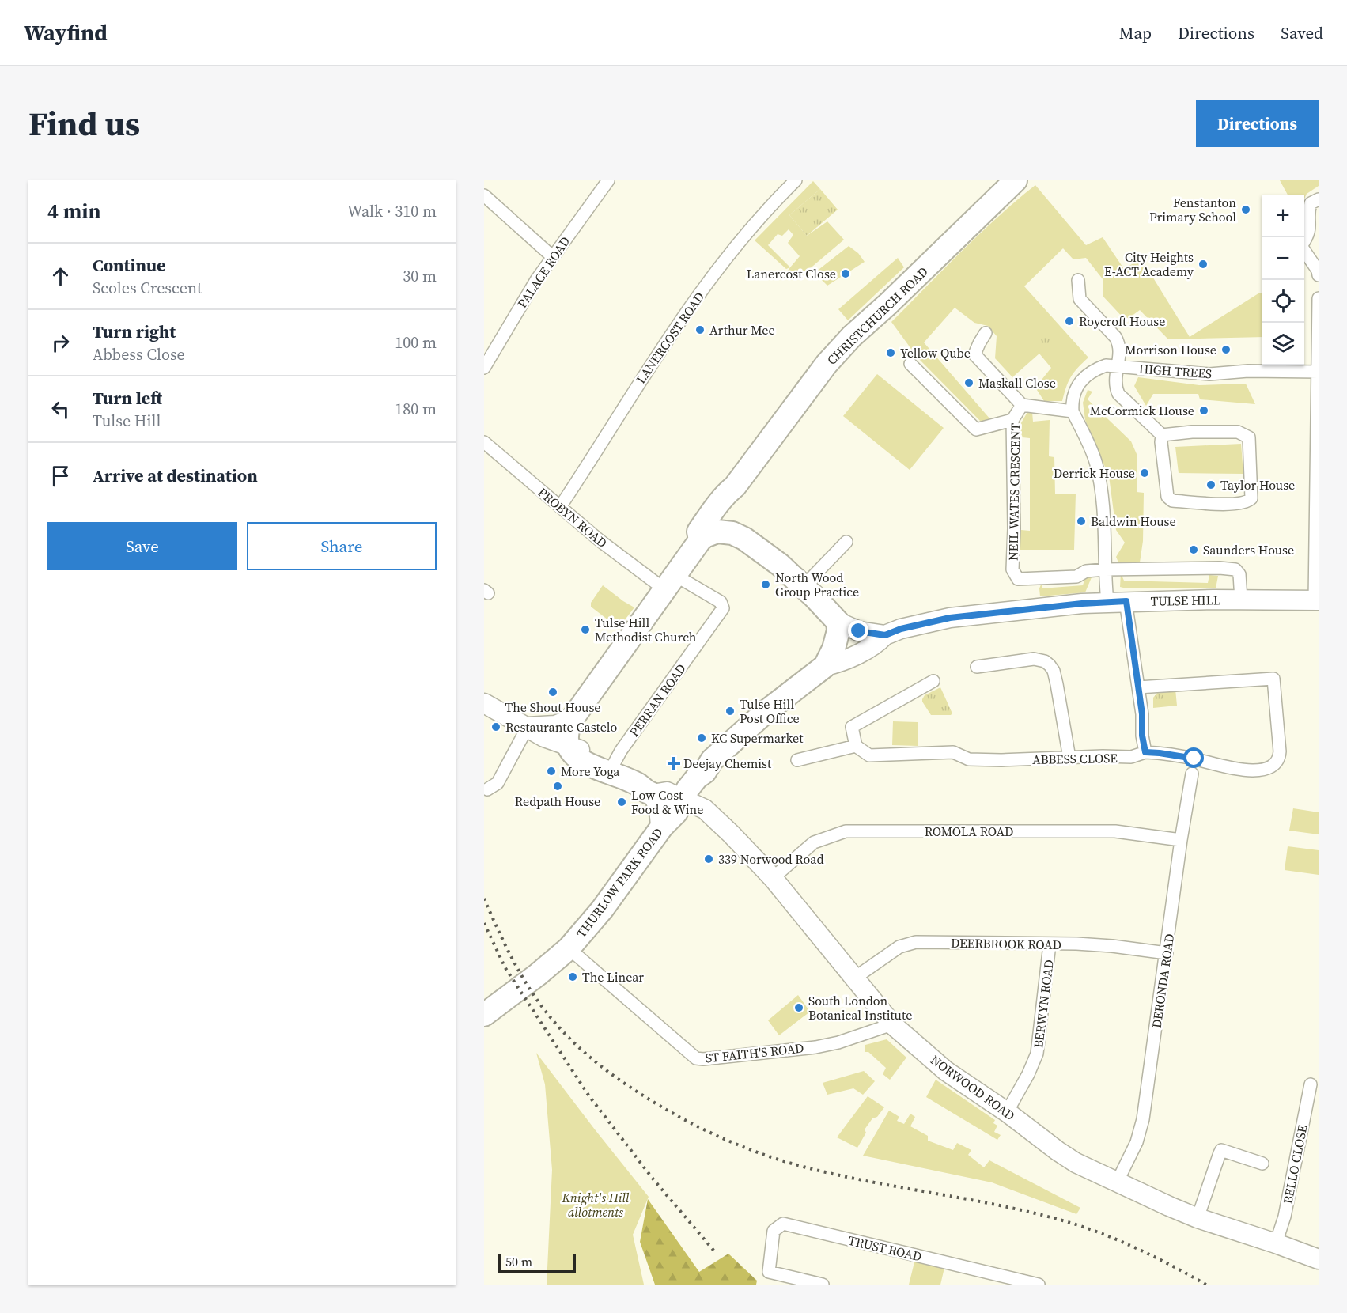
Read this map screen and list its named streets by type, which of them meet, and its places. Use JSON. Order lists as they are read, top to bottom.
{
  "streets": {
    "highway": [
      "CHRISTCHURCH ROAD",
      "TULSE HILL",
      "THURLOW PARK ROAD",
      "NORWOOD ROAD"
    ],
    "street": [
      "PALACE ROAD",
      "LANERCOST ROAD",
      "HIGH TREES",
      "NEIL WATES CRESCENT",
      "PROBYN ROAD",
      "PERRAN ROAD",
      "ABBESS CLOSE",
      "ROMOLA ROAD",
      "DEERBROOK ROAD",
      "DERONDA ROAD",
      "BERWYN ROAD",
      "ST FAITH'S ROAD",
      "BELLO CLOSE",
      "TRUST ROAD"
    ]
  },
  "crossings": [
    ["CHRISTCHURCH ROAD", "PROBYN ROAD"],
    ["CHRISTCHURCH ROAD", "PERRAN ROAD"],
    ["CHRISTCHURCH ROAD", "NORWOOD ROAD"],
    ["LANERCOST ROAD", "PROBYN ROAD"],
    ["PROBYN ROAD", "PERRAN ROAD"],
    ["TULSE HILL", "THURLOW PARK ROAD"],
    ["TULSE HILL", "NORWOOD ROAD"],
    ["PERRAN ROAD", "NORWOOD ROAD"],
    ["ROMOLA ROAD", "DERONDA ROAD"],
    ["ROMOLA ROAD", "NORWOOD ROAD"],
    ["THURLOW PARK ROAD", "ST FAITH'S ROAD"],
    ["THURLOW PARK ROAD", "NORWOOD ROAD"],
    ["DEERBROOK ROAD", "DERONDA ROAD"],
    ["DEERBROOK ROAD", "BERWYN ROAD"],
    ["DEERBROOK ROAD", "NORWOOD ROAD"],
    ["DERONDA ROAD", "NORWOOD ROAD"],
    ["BERWYN ROAD", "NORWOOD ROAD"],
    ["ST FAITH'S ROAD", "NORWOOD ROAD"],
    ["NORWOOD ROAD", "BELLO CLOSE"]
  ],
  "parks": ["Knight's Hill allotments"],
  "places": {
    "other": [
      "Fenstanton Primary School",
      "City Heights E-ACT Academy",
      "Lanercost Close",
      "Roycroft House",
      "Arthur Mee",
      "Morrison House",
      "Yellow Qube",
      "Maskall Close",
      "McCormick House",
      "Derrick House",
      "Taylor House",
      "Baldwin House",
      "Saunders House",
      "North Wood Group Practice",
      "Tulse Hill Methodist Church",
      "The Shout House",
      "Tulse Hill Post Office",
      "Restaurante Castelo",
      "KC Supermarket",
      "More Yoga",
      "Redpath House",
      "Low Cost Food & Wine",
      "339 Norwood Road",
      "The Linear",
      "South London Botanical Institute"
    ],
    "health": ["Deejay Chemist"]
  },
  "scale_bar": "50 m",
  "page": {
    "header": "Wayfind",
    "nav": ["Map", "Directions", "Saved"],
    "title": "Find us",
    "buttons": [
      "Directions",
      ["Save", "Share"]
    ],
    "heading": ["4 min", "Walk · 310 m"],
    "map_buttons": ["+", "−"],
    "list": [
      ["Continue", "Scoles Crescent", "30 m"],
      ["Turn right", "Abbess Close", "100 m"],
      ["Turn left", "Tulse Hill", "180 m"],
      "Arrive at destination"
    ],
    "scale": "50 m"
  }
}
